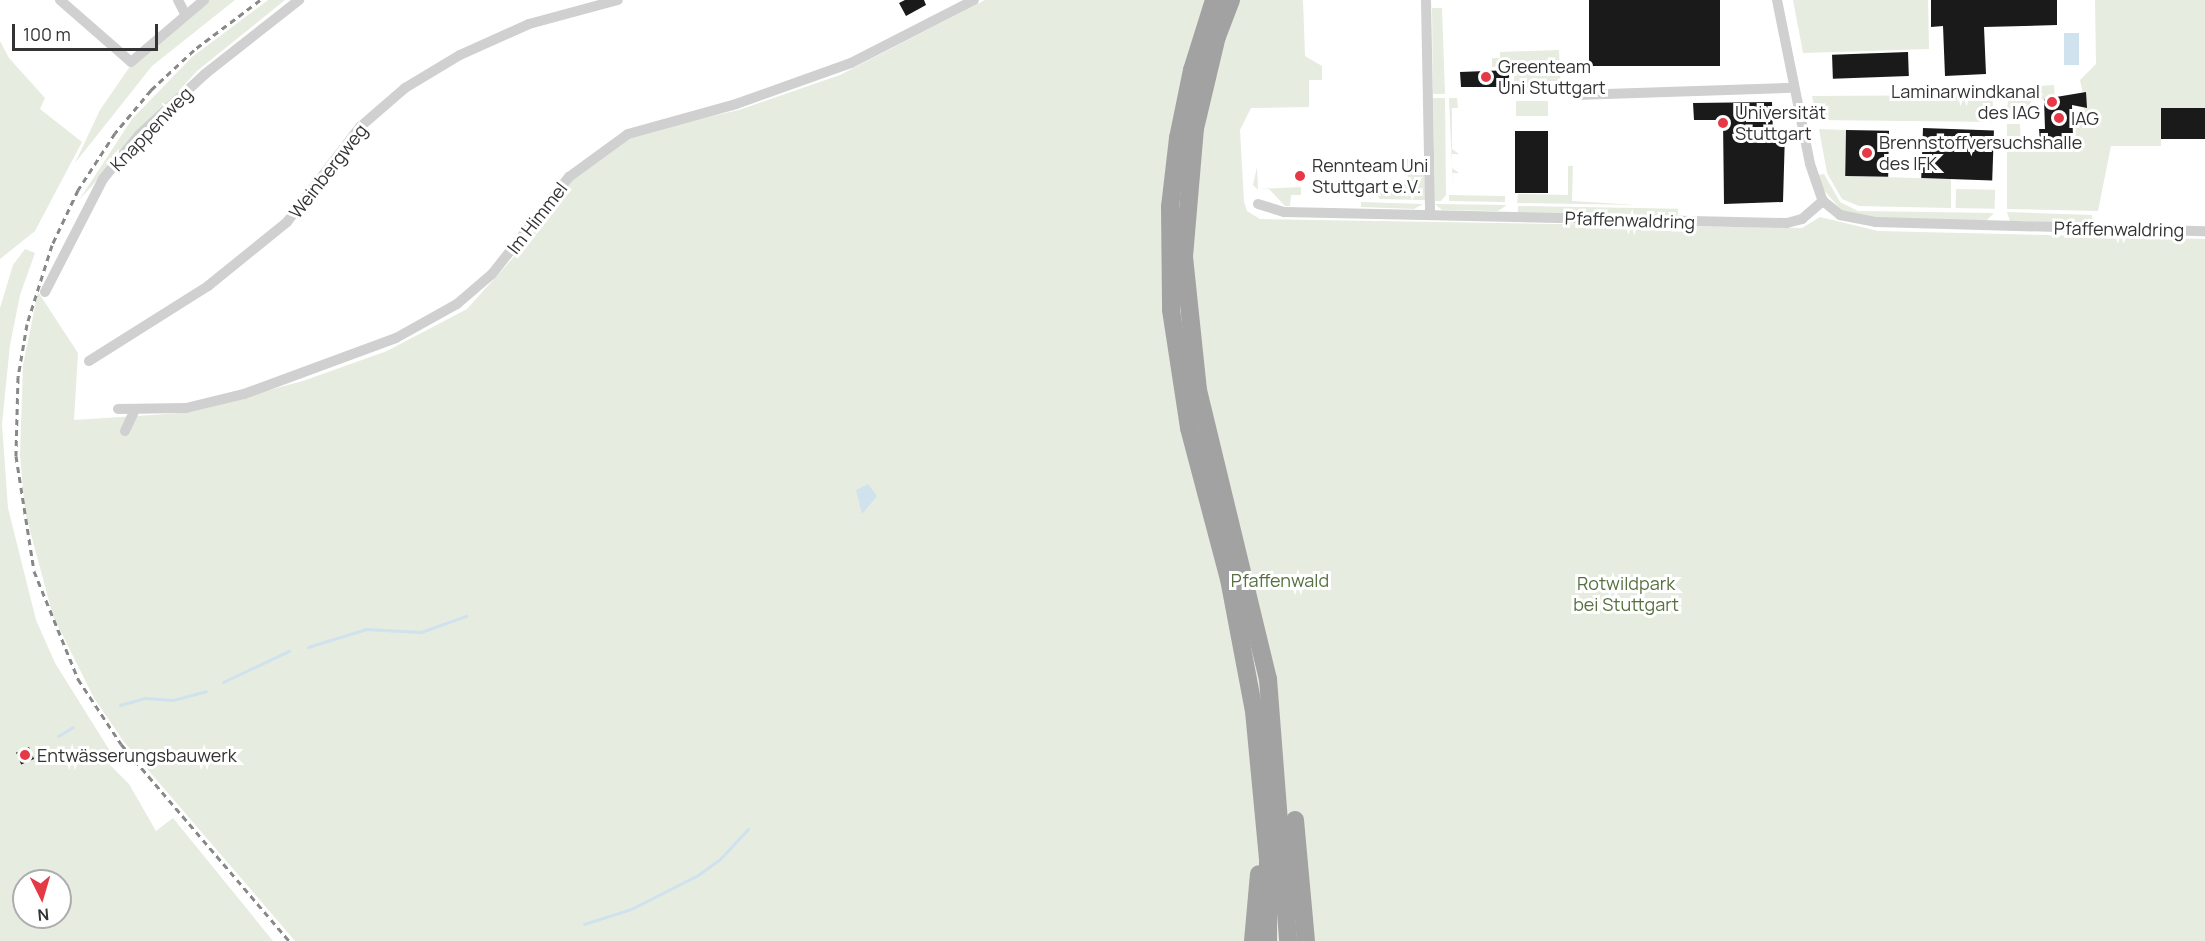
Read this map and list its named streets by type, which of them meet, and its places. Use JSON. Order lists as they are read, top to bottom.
{
  "streets": {
    "street": [
      "Knappenweg",
      "Weinbergweg",
      "Im Himmel",
      "Pfaffenwaldring"
    ]
  },
  "parks": ["Pfaffenwald", "Rotwildpark bei Stuttgart"],
  "places": [
    "Greenteam Uni Stuttgart",
    "Laminarwindkanal des IAG",
    "IAG",
    "Universität Stuttgart",
    "Brennstoffversuchshalle des IFK",
    "Rennteam Uni Stuttgart e.V.",
    "Entwässerungsbauwerk"
  ],
  "scale_bar": "100 m",
  "north": "bottom"
}
